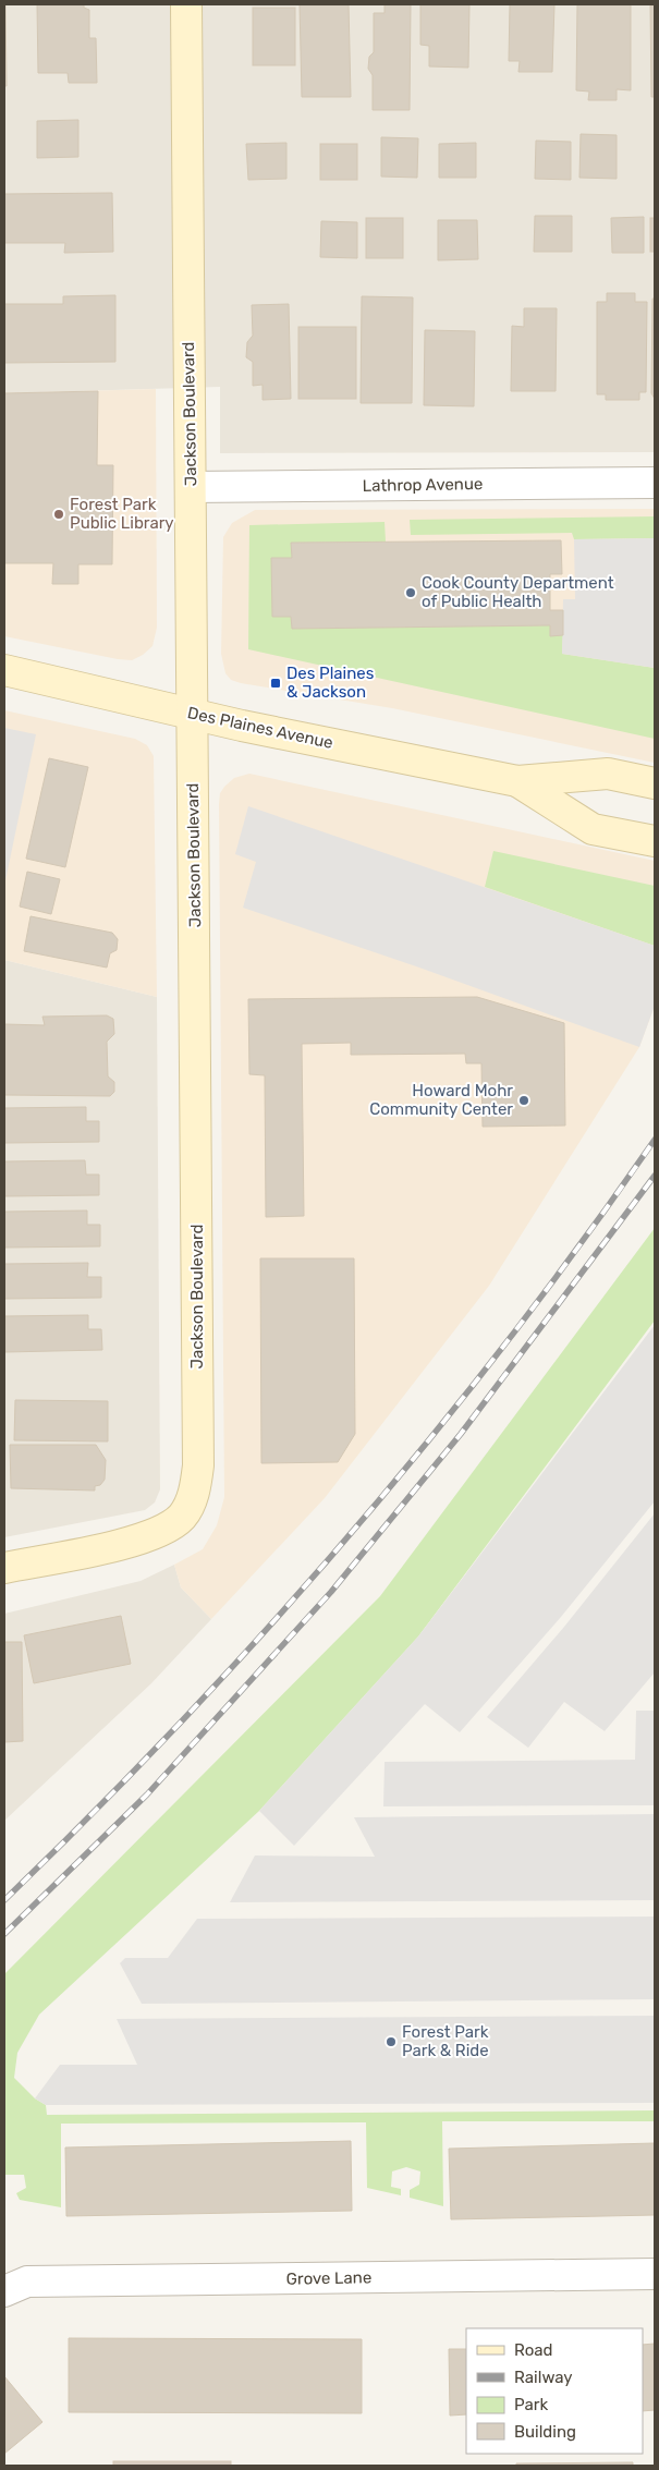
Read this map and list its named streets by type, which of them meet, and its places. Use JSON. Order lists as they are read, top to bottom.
{
  "streets": {
    "street": [
      "Jackson Boulevard",
      "Lathrop Avenue",
      "Des Plaines Avenue",
      "Grove Lane"
    ]
  },
  "crossings": [
    ["Jackson Boulevard", "Lathrop Avenue"],
    ["Jackson Boulevard", "Des Plaines Avenue"]
  ],
  "places": {
    "other": [
      "Forest Park Public Library",
      "Cook County Department of Public Health",
      "Howard Mohr Community Center",
      "Forest Park Park & Ride"
    ],
    "transit": ["Des Plaines & Jackson"]
  },
  "legend": [
    "Road",
    "Railway",
    "Park",
    "Building"
  ]
}
